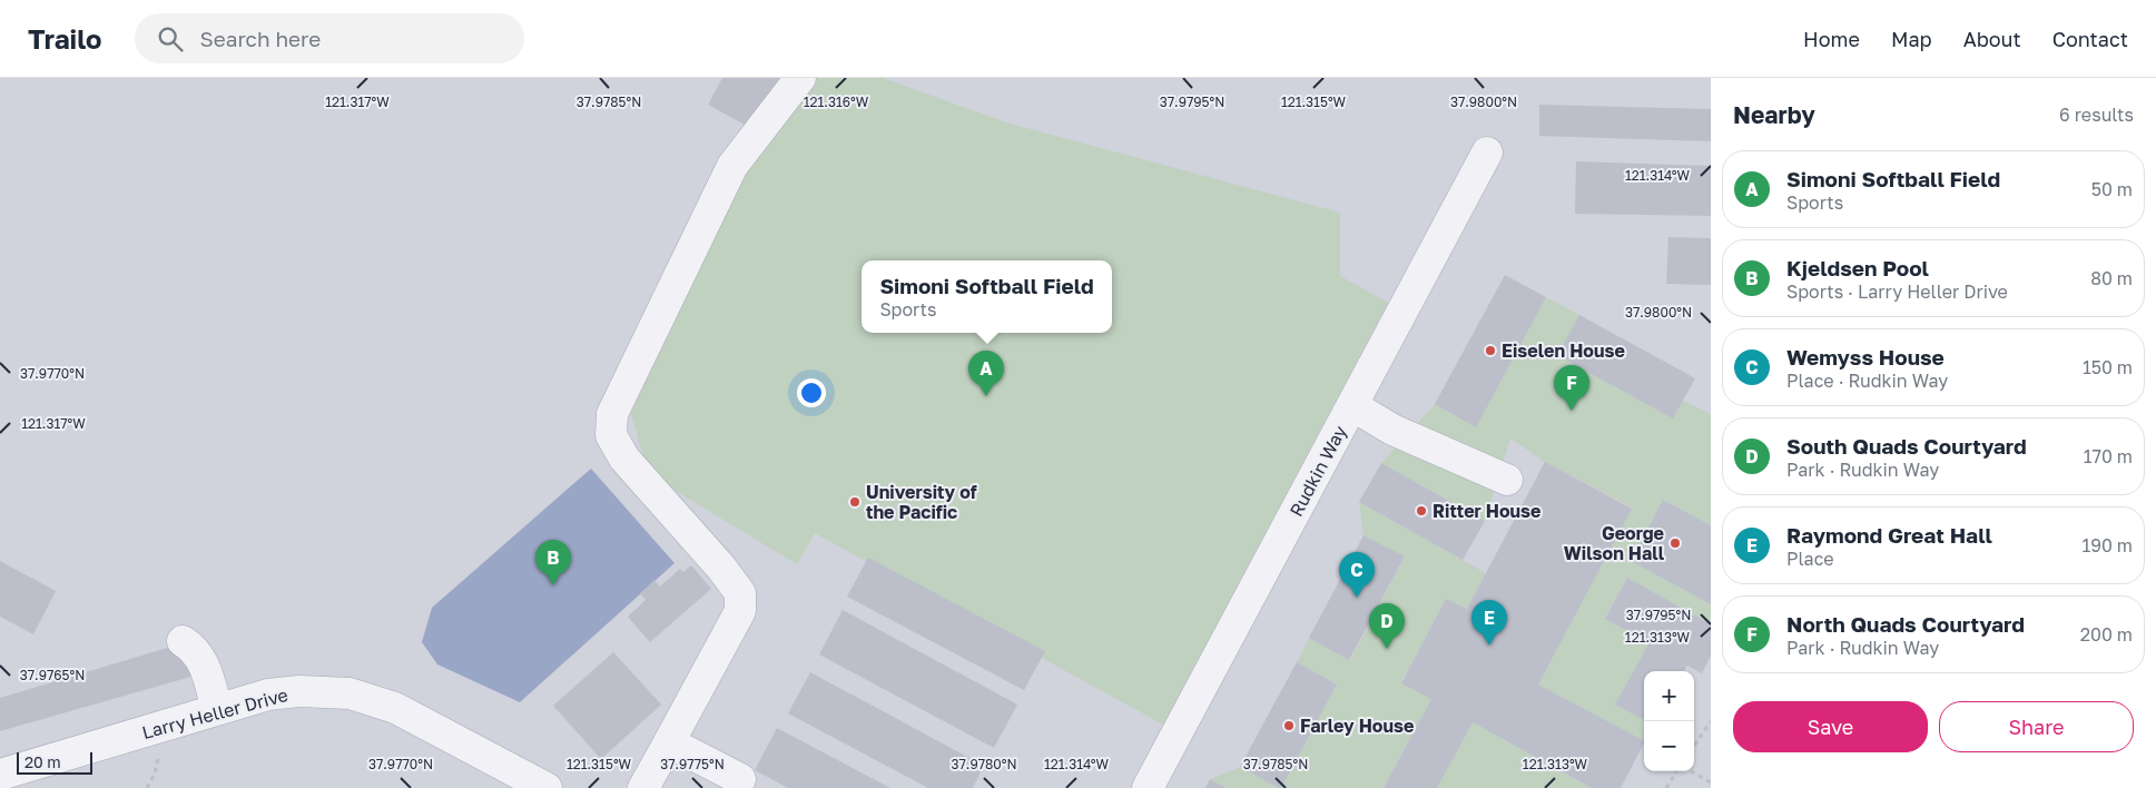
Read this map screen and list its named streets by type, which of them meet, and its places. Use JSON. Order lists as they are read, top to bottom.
{
  "streets": {
    "street": ["Rudkin Way", "Larry Heller Drive"]
  },
  "places": [
    "Eiselen House",
    "University of the Pacific",
    "Ritter House",
    "George Wilson Hall",
    "Farley House"
  ],
  "scale_bar": "20 m",
  "page": {
    "header": "Trailo",
    "search": "Search here",
    "nav": [
      "Home",
      "Map",
      "About",
      "Contact"
    ],
    "heading": ["Nearby", "6 results"],
    "list": [
      {
        "mark": "A",
        "name": "Simoni Softball Field",
        "note": "Sports",
        "value": "50 m"
      },
      {
        "mark": "B",
        "name": "Kjeldsen Pool",
        "note": "Sports · Larry Heller Drive",
        "value": "80 m"
      },
      {
        "mark": "C",
        "name": "Wemyss House",
        "note": "Place · Rudkin Way",
        "value": "150 m"
      },
      {
        "mark": "D",
        "name": "South Quads Courtyard",
        "note": "Park · Rudkin Way",
        "value": "170 m"
      },
      {
        "mark": "E",
        "name": "Raymond Great Hall",
        "note": "Place",
        "value": "190 m"
      },
      {
        "mark": "F",
        "name": "North Quads Courtyard",
        "note": "Park · Rudkin Way",
        "value": "200 m"
      }
    ],
    "popup": ["Simoni Softball Field", "Sports"],
    "pins": [
      "A",
      "F",
      "B",
      "C",
      "E",
      "D"
    ],
    "map_buttons": ["+", "−"],
    "buttons": ["Save", "Share"],
    "scale": "20 m"
  },
  "coordinates": [
    "121.317°W",
    "121.316°W",
    "121.315°W",
    "37.9800°N",
    "37.9785°N",
    "37.9795°N",
    "121.314°W",
    "37.9770°N",
    "121.313°W",
    "37.9765°N",
    "37.9775°N",
    "37.9780°N"
  ]
}
